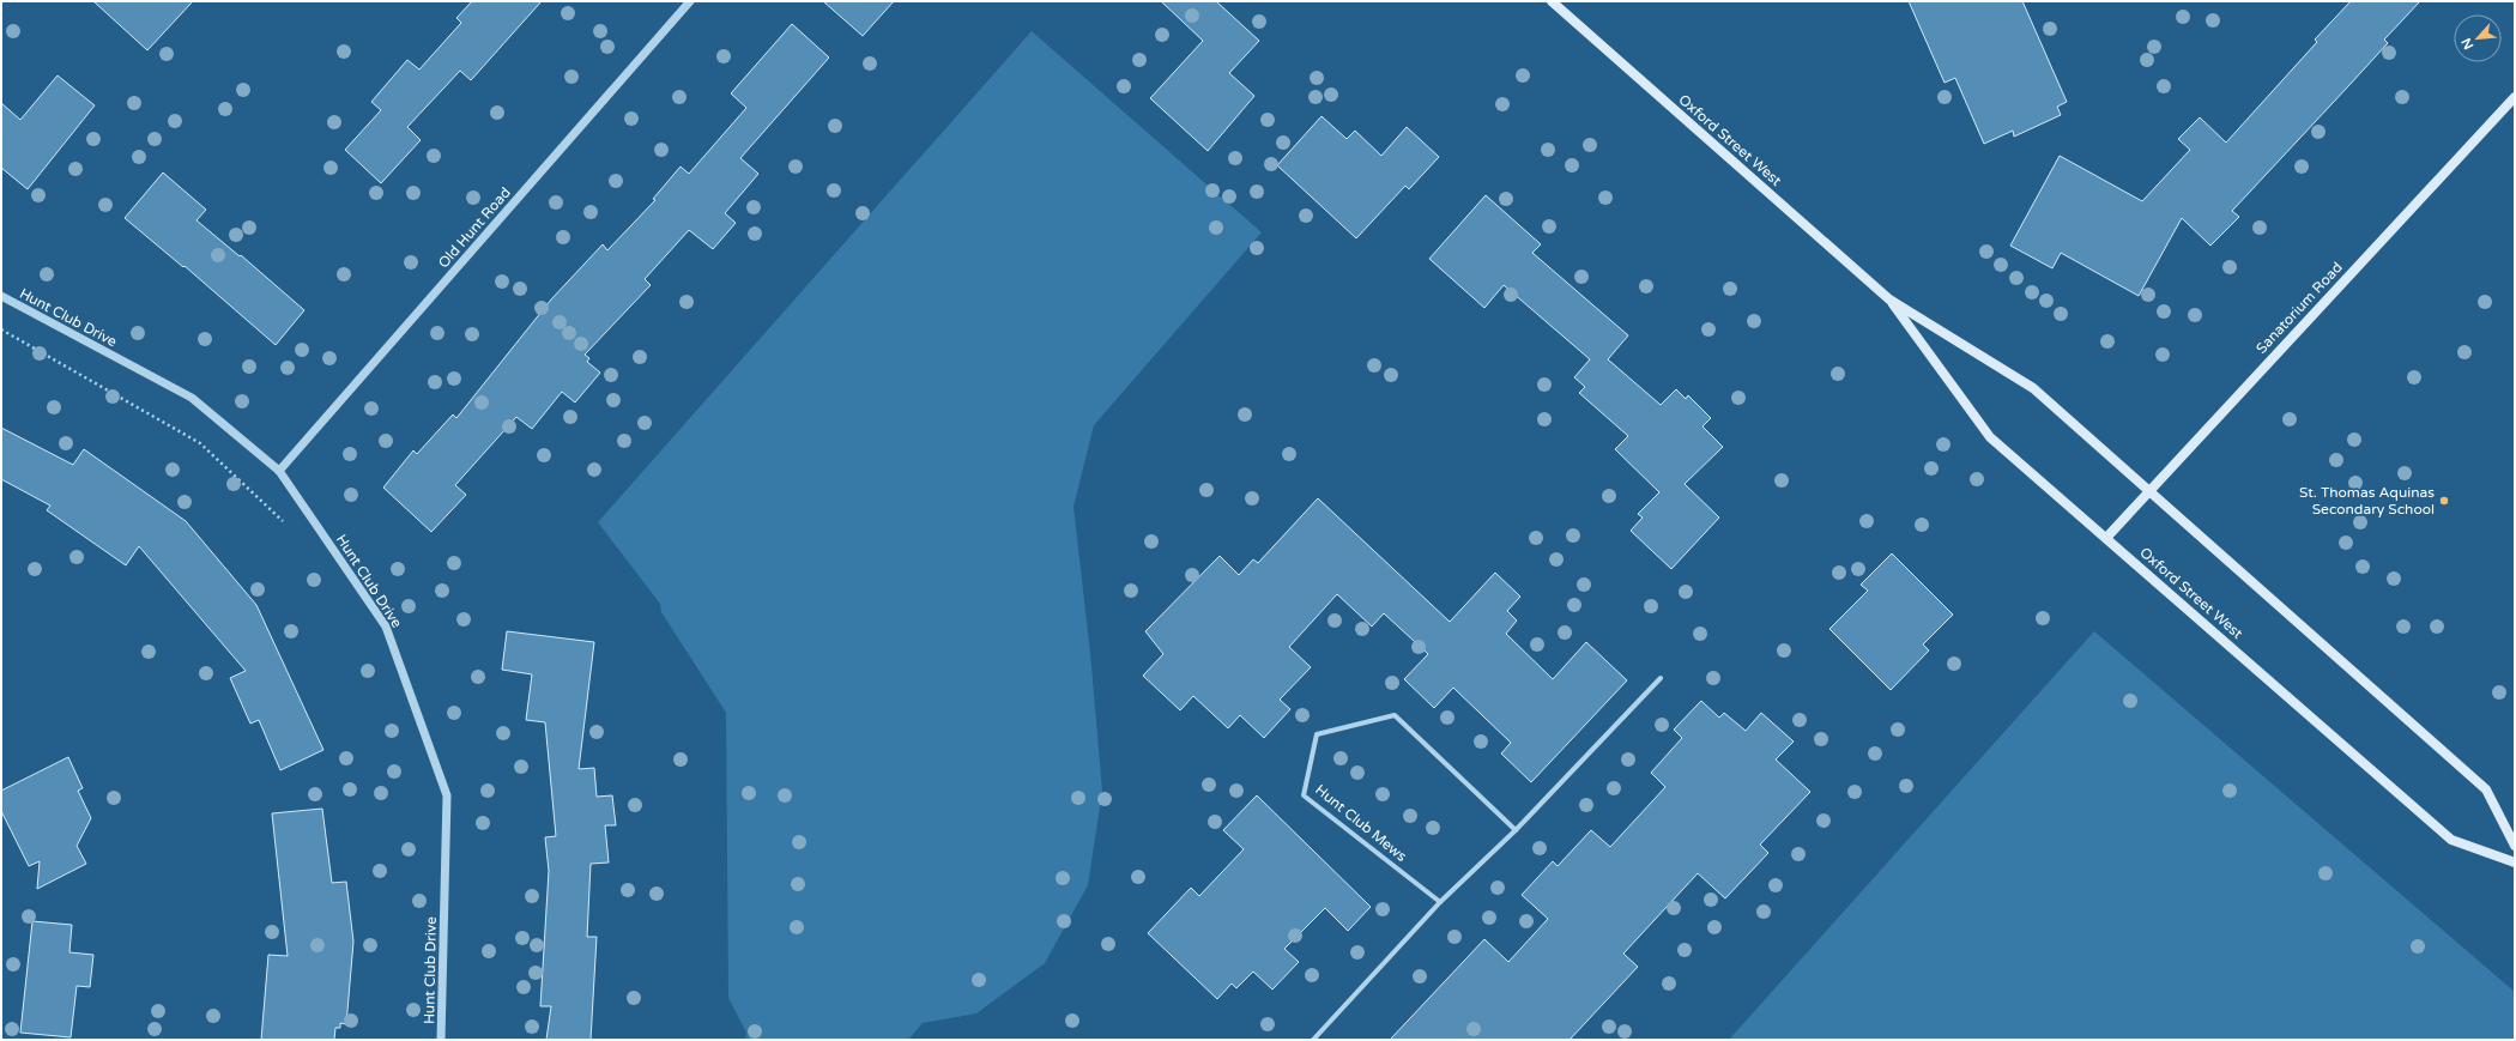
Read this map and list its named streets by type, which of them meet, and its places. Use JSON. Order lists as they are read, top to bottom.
{
  "streets": {
    "main road": ["Oxford Street West", "Sanatorium Road"],
    "street": ["Old Hunt Road", "Hunt Club Drive", "Hunt Club Mews"]
  },
  "crossings": [
    ["Oxford Street West", "Sanatorium Road"],
    ["Old Hunt Road", "Hunt Club Drive"]
  ],
  "places": ["St. Thomas Aquinas Secondary School"],
  "north": "bottom left"
}
